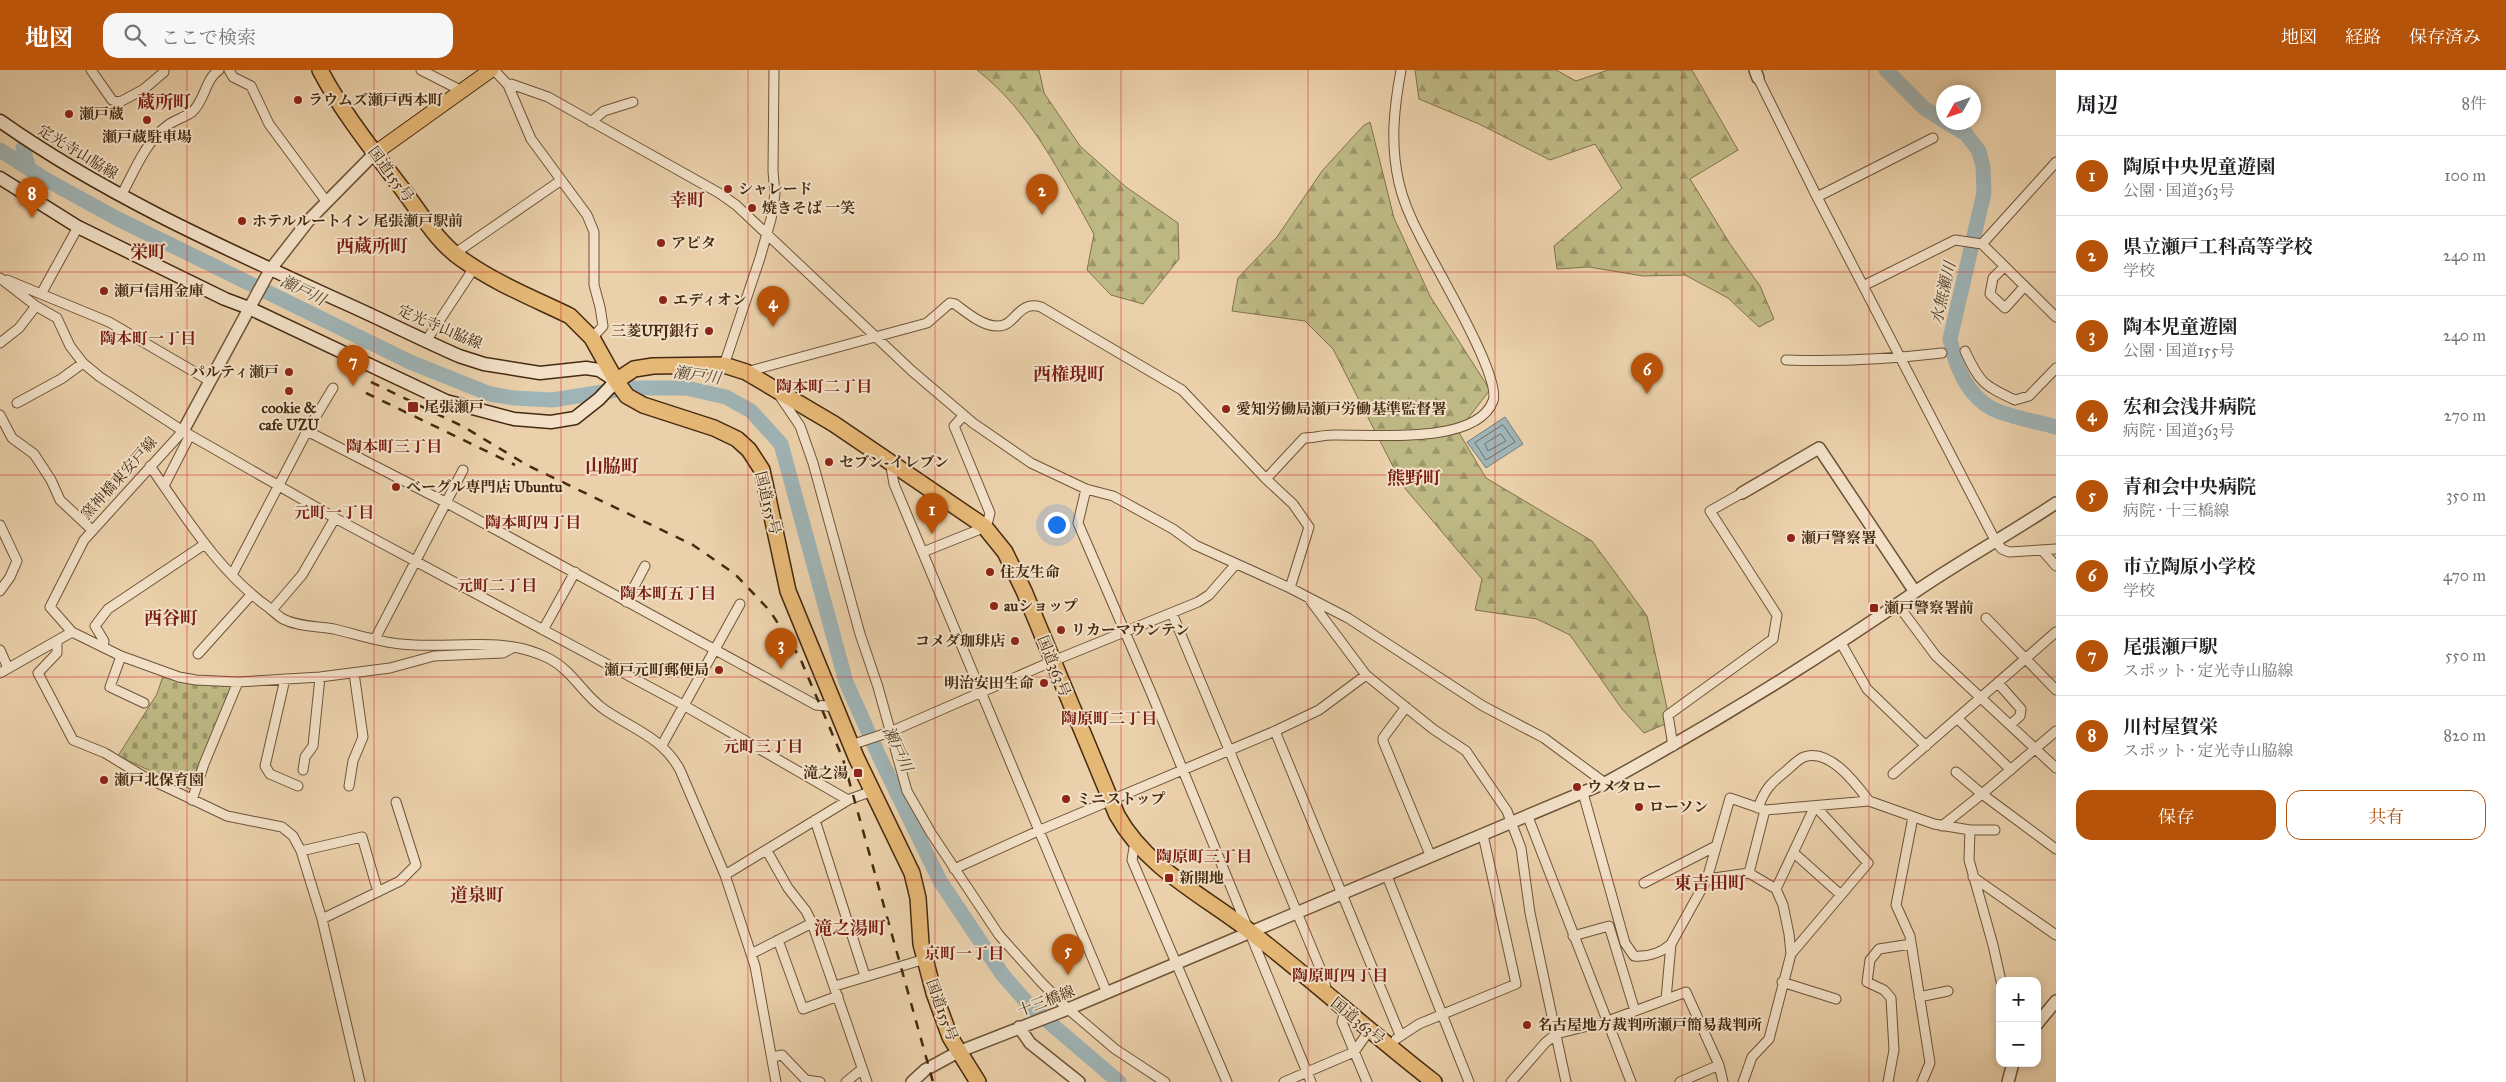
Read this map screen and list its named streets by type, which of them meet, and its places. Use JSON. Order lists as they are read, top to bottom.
{
  "streets": {
    "highway": ["国道155号", "国道363号"],
    "main road": ["定光寺山脇線"],
    "street": ["窯神橋東安戸線", "十三橋線"]
  },
  "crossings": [
    ["定光寺山脇線", "国道155号"],
    ["定光寺山脇線", "窯神橋東安戸線"],
    ["定光寺山脇線", "国道363号"],
    ["国道155号", "窯神橋東安戸線"],
    ["国道155号", "国道363号"],
    ["国道155号", "十三橋線"],
    ["国道363号", "十三橋線"]
  ],
  "districts": [
    "蔵所町",
    "幸町",
    "西蔵所町",
    "栄町",
    "陶本町一丁目",
    "西権現町",
    "陶本町二丁目",
    "陶本町三丁目",
    "山脇町",
    "熊野町",
    "元町一丁目",
    "陶本町四丁目",
    "元町二丁目",
    "陶本町五丁目",
    "西谷町",
    "陶原町二丁目",
    "元町三丁目",
    "陶原町三丁目",
    "東吉田町",
    "道泉町",
    "滝之湯町",
    "京町一丁目",
    "陶原町四丁目"
  ],
  "water": ["瀬戸川", "水無瀬川"],
  "places": {
    "other": [
      "ラウムズ瀬戸西本町",
      "瀬戸蔵",
      "瀬戸蔵駐車場",
      "シャレード",
      "焼きそば 一笑",
      "ホテルルートイン 尾張瀬戸駅前",
      "アピタ",
      "瀬戸信用金庫",
      "エディオン",
      "三菱UFJ銀行",
      "パルティ瀬戸",
      "cookie & cafe UZU",
      "愛知労働局瀬戸労働基準監督署",
      "セブン-イレブン",
      "ベーグル専門店 Ubuntu",
      "瀬戸警察署",
      "住友生命",
      "auショップ",
      "リカーマウンテン",
      "コメダ珈琲店",
      "瀬戸元町郵便局",
      "明治安田生命",
      "瀬戸北保育園",
      "ウメタロー",
      "ミニストップ",
      "ローソン",
      "名古屋地方裁判所瀬戸簡易裁判所"
    ],
    "transit": [
      "尾張瀬戸",
      "瀬戸警察署前",
      "滝之湯",
      "新開地"
    ]
  },
  "north": "bottom left",
  "page": {
    "header": "地図",
    "search": "ここで検索",
    "nav": ["地図", "経路", "保存済み"],
    "heading": ["周辺", "8件"],
    "list": [
      {
        "mark": "1",
        "name": "陶原中央児童遊園",
        "note": "公園 · 国道363号",
        "value": "100 m"
      },
      {
        "mark": "2",
        "name": "県立瀬戸工科高等学校",
        "note": "学校",
        "value": "240 m"
      },
      {
        "mark": "3",
        "name": "陶本児童遊園",
        "note": "公園 · 国道155号",
        "value": "240 m"
      },
      {
        "mark": "4",
        "name": "宏和会浅井病院",
        "note": "病院 · 国道363号",
        "value": "270 m"
      },
      {
        "mark": "5",
        "name": "青和会中央病院",
        "note": "病院 · 十三橋線",
        "value": "350 m"
      },
      {
        "mark": "6",
        "name": "市立陶原小学校",
        "note": "学校",
        "value": "470 m"
      },
      {
        "mark": "7",
        "name": "尾張瀬戸駅",
        "note": "スポット · 定光寺山脇線",
        "value": "550 m"
      },
      {
        "mark": "8",
        "name": "川村屋賀栄",
        "note": "スポット · 定光寺山脇線",
        "value": "820 m"
      }
    ],
    "pins": [
      "2",
      "8",
      "4",
      "7",
      "6",
      "1",
      "3",
      "5"
    ],
    "buttons": ["保存", "共有"],
    "map_buttons": ["+", "−"]
  }
}
